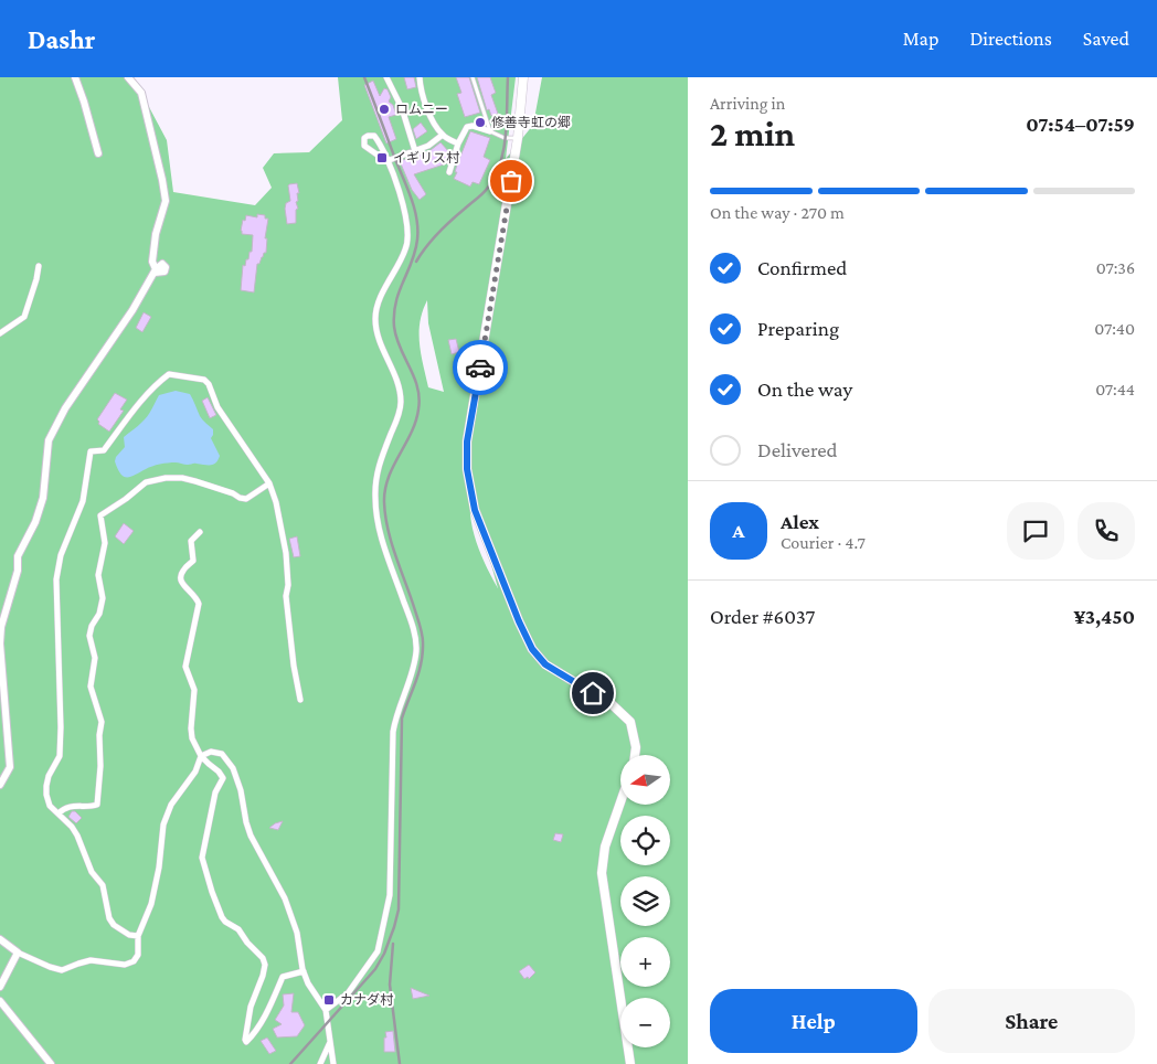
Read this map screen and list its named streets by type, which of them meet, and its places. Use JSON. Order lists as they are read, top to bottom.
{
  "places": {
    "other": ["ロムニー", "修善寺虹の郷"],
    "transit": ["イギリス村", "カナダ村"]
  },
  "north": "left",
  "page": {
    "header": "Dashr",
    "nav": ["Map", "Directions", "Saved"],
    "heading": ["2 min", "Arriving in", "07:54–07:59"],
    "panel": [
      "Alex",
      "Courier · 4.7",
      "Order #6037",
      "¥3,450"
    ],
    "bar": "On the way · 270 m",
    "list": [
      ["Confirmed", "07:36"],
      ["Preparing", "07:40"],
      ["On the way", "07:44"],
      "Delivered"
    ],
    "round": "A",
    "map_buttons": ["+", "−"],
    "buttons": ["Help", "Share"]
  }
}
